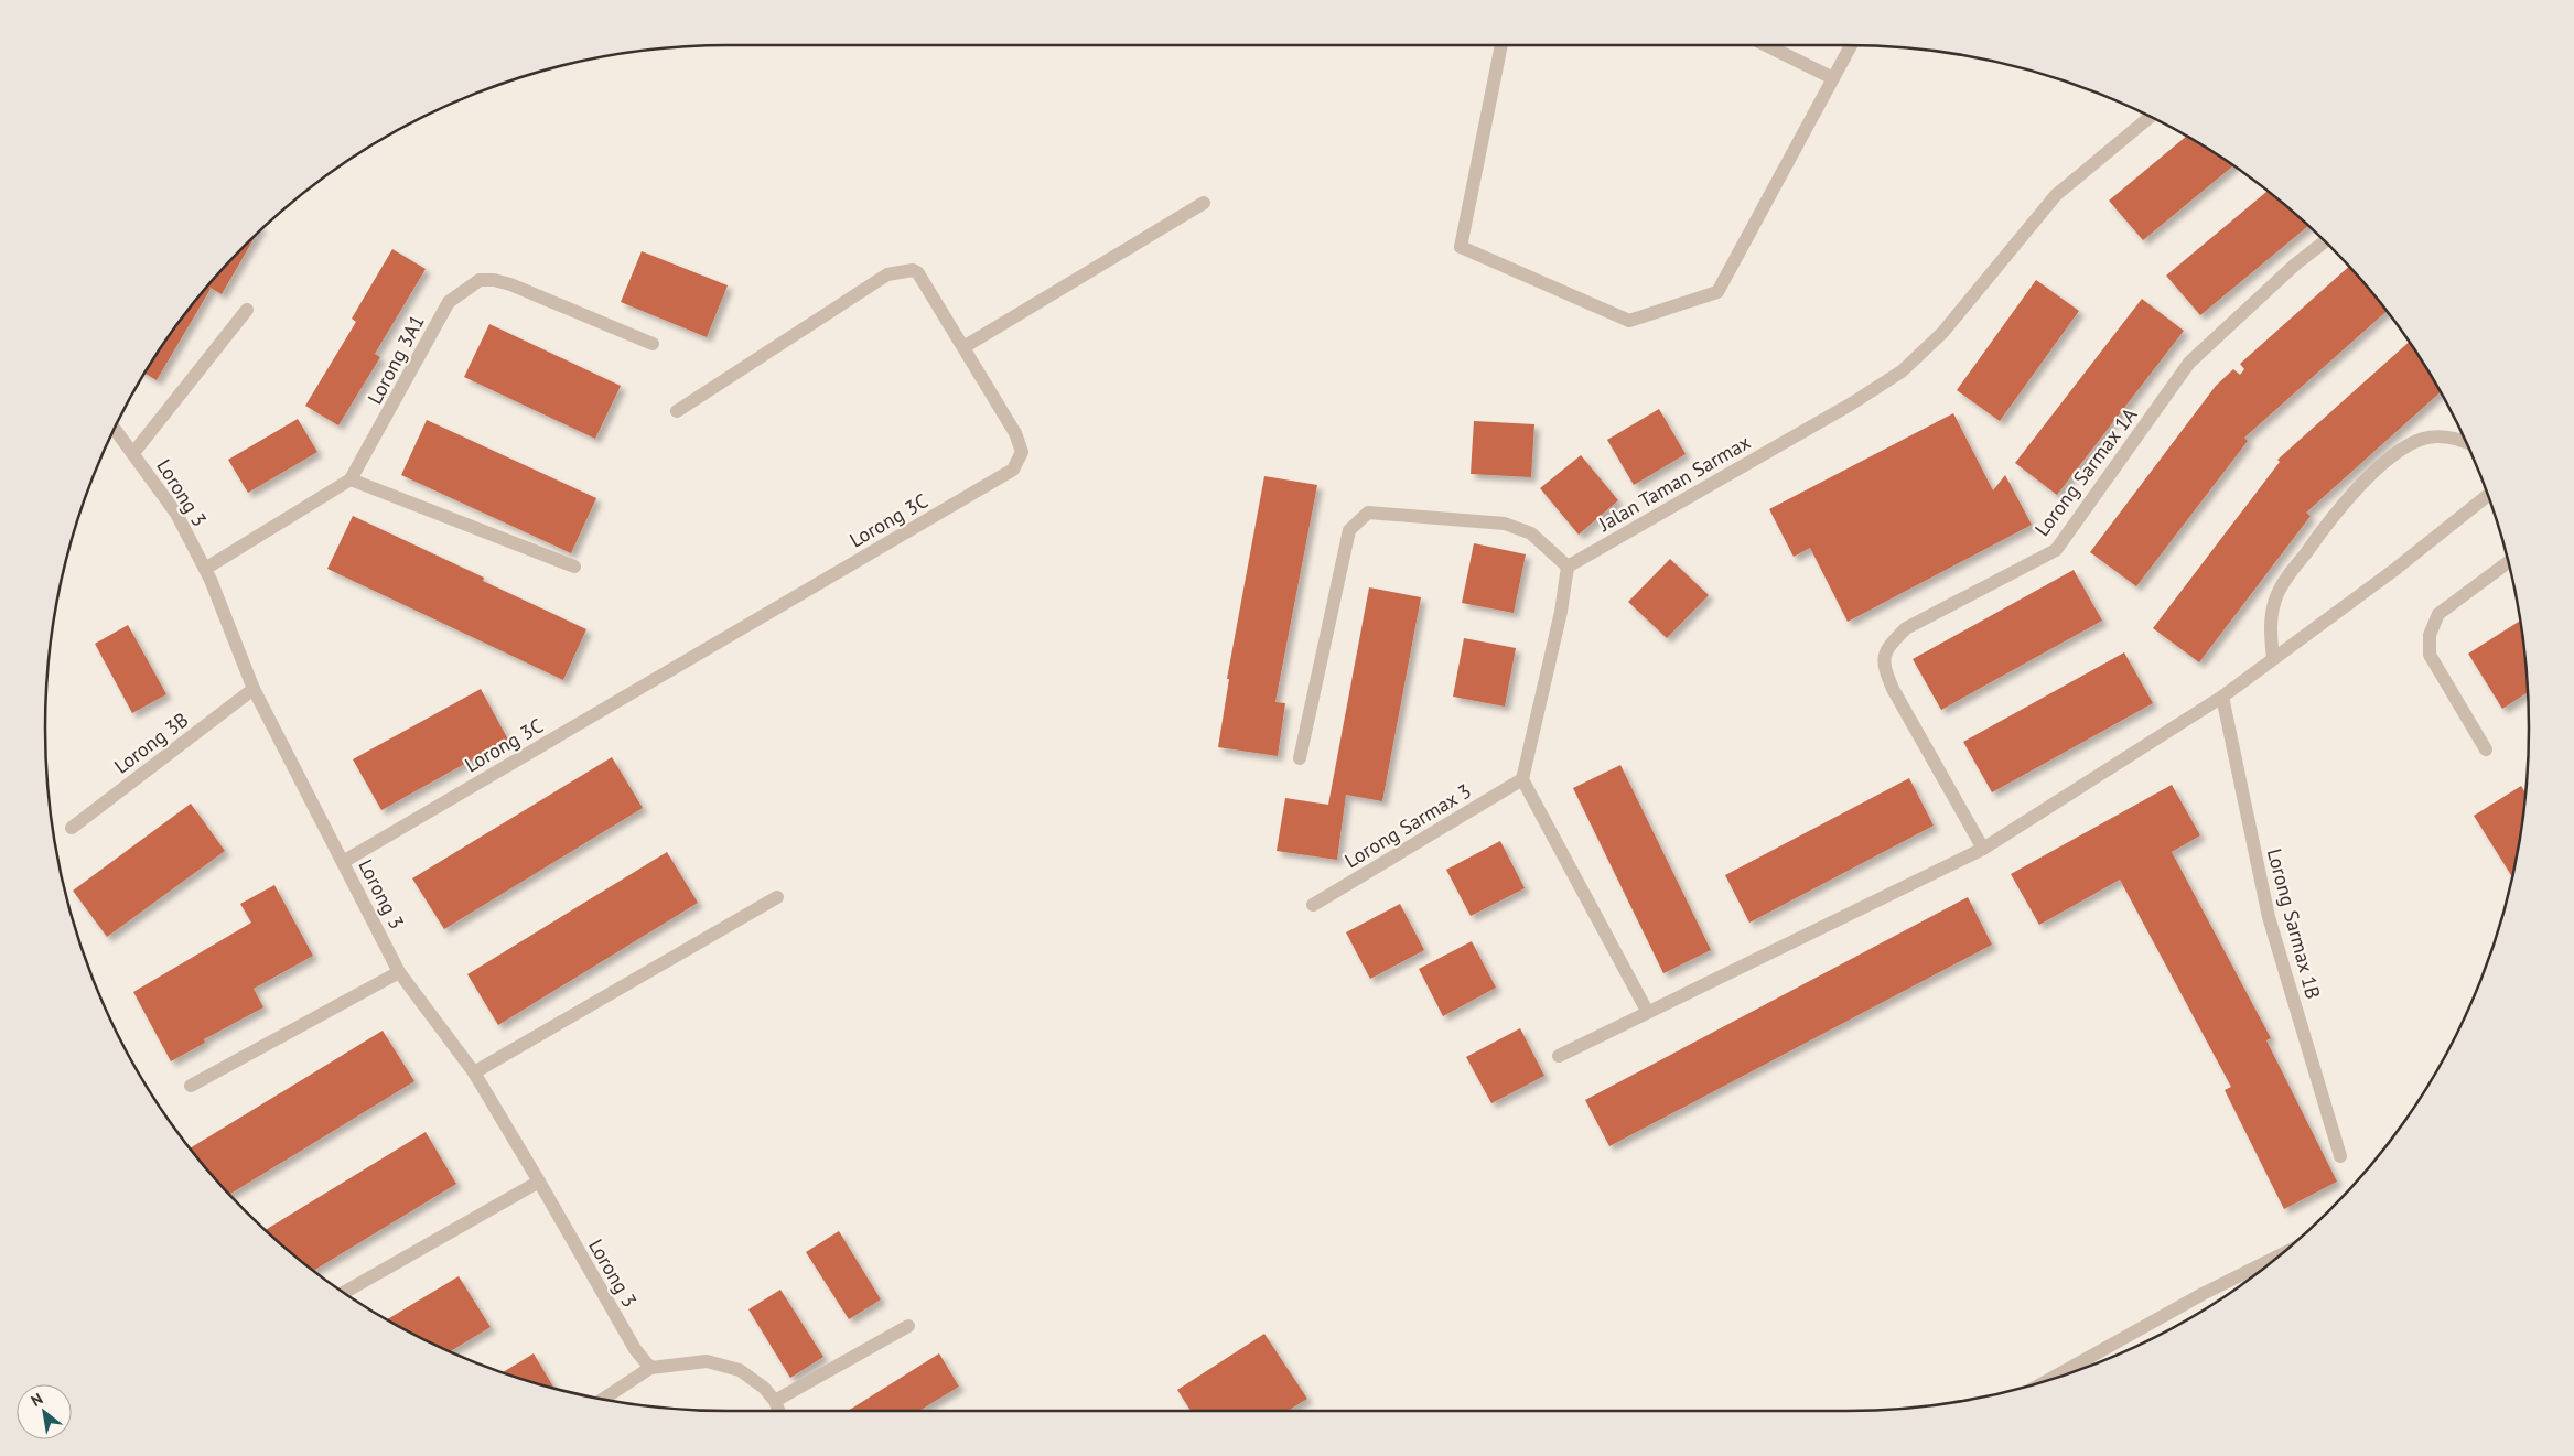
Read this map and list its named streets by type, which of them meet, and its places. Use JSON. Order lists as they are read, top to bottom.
{
  "streets": {
    "street": [
      "Lorong 3A1",
      "Lorong Sarmax 1A",
      "Jalan Taman Sarmax",
      "Lorong 3",
      "Lorong 3C",
      "Lorong 3B",
      "Lorong Sarmax 3",
      "Lorong Sarmax 1B"
    ]
  },
  "crossings": [
    ["Lorong 3A1", "Lorong 3"],
    ["Lorong 3", "Lorong 3C"],
    ["Lorong 3", "Lorong 3B"]
  ],
  "north": "top left"
}
